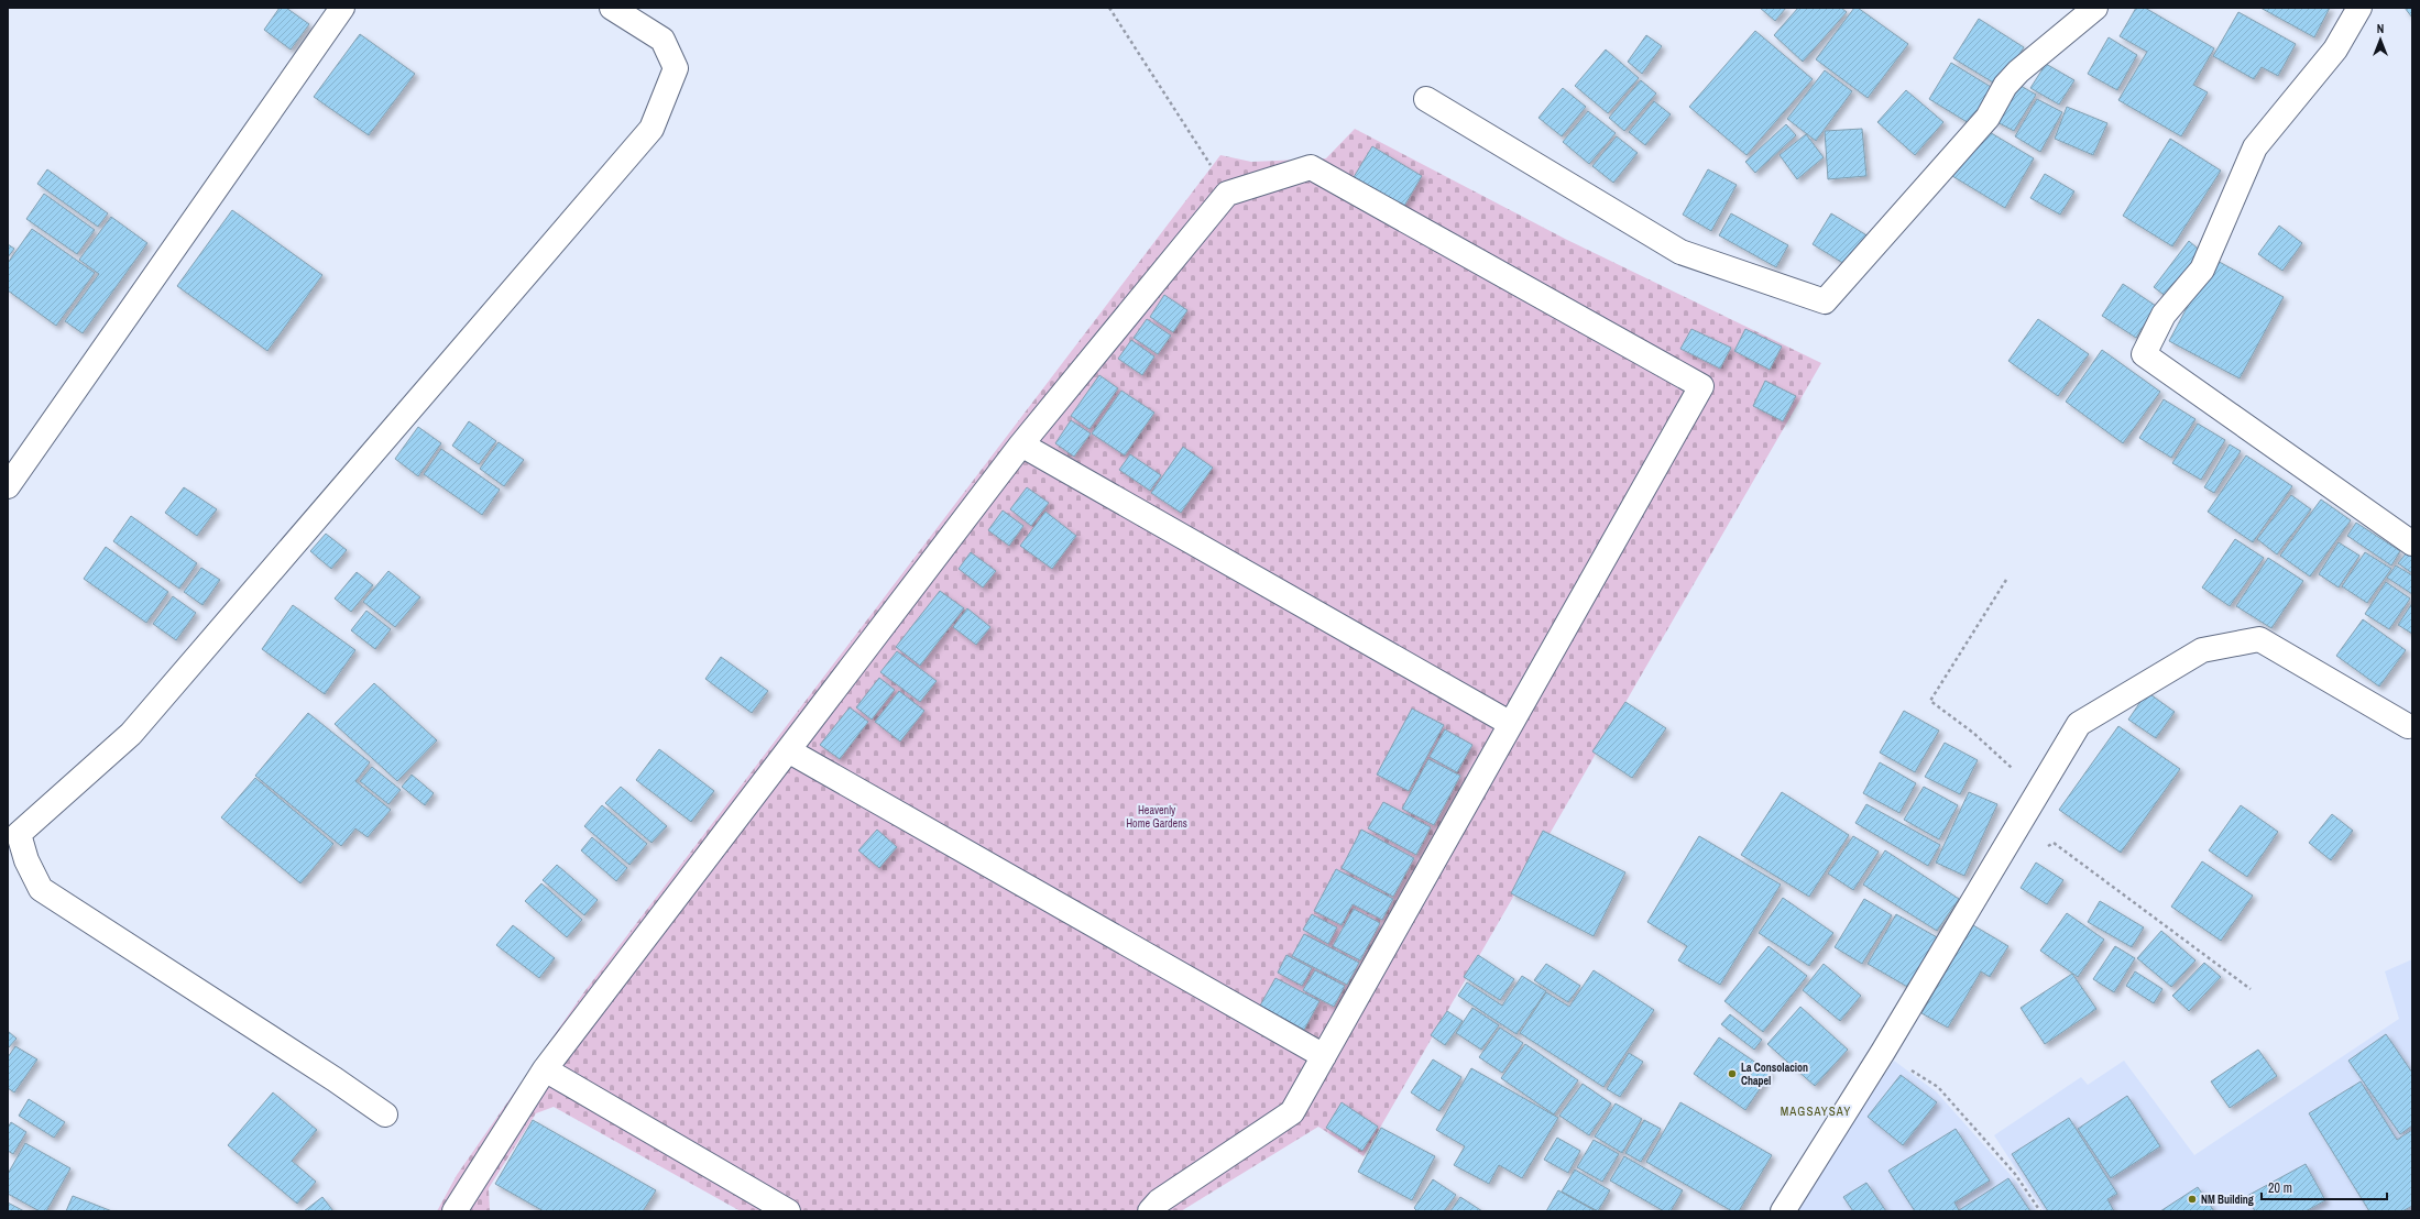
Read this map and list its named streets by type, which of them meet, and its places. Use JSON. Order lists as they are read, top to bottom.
{
  "districts": ["MAGSAYSAY"],
  "parks": ["Heavenly Home Gardens"],
  "places": ["La Consolacion Chapel", "NM Building"],
  "scale_bar": "20 m",
  "north": "top"
}
